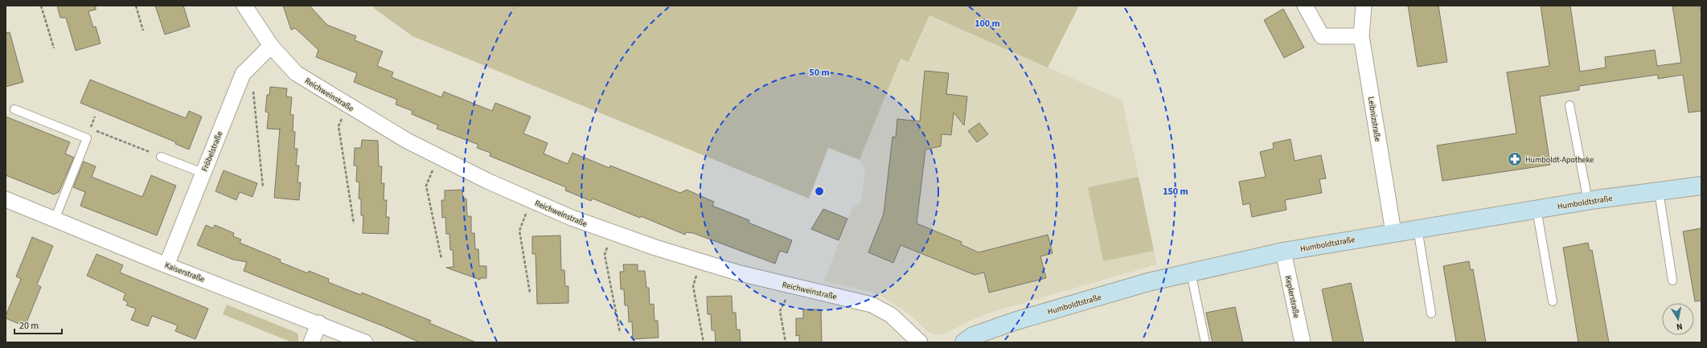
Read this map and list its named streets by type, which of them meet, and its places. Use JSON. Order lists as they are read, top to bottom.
{
  "streets": {
    "street": [
      "Reichweinstraße",
      "Leibnizstraße",
      "Fröbelstraße",
      "Humboldtstraße",
      "Kaiserstraße",
      "Keplerstraße"
    ]
  },
  "crossings": [
    ["Reichweinstraße", "Fröbelstraße"],
    ["Leibnizstraße", "Humboldtstraße"],
    ["Fröbelstraße", "Kaiserstraße"],
    ["Humboldtstraße", "Keplerstraße"]
  ],
  "places": {
    "pharmacy": ["Humboldt-Apotheke"]
  },
  "scale_bar": "20 m",
  "north": "bottom",
  "rings": ["100 m", "50 m", "150 m"]
}
